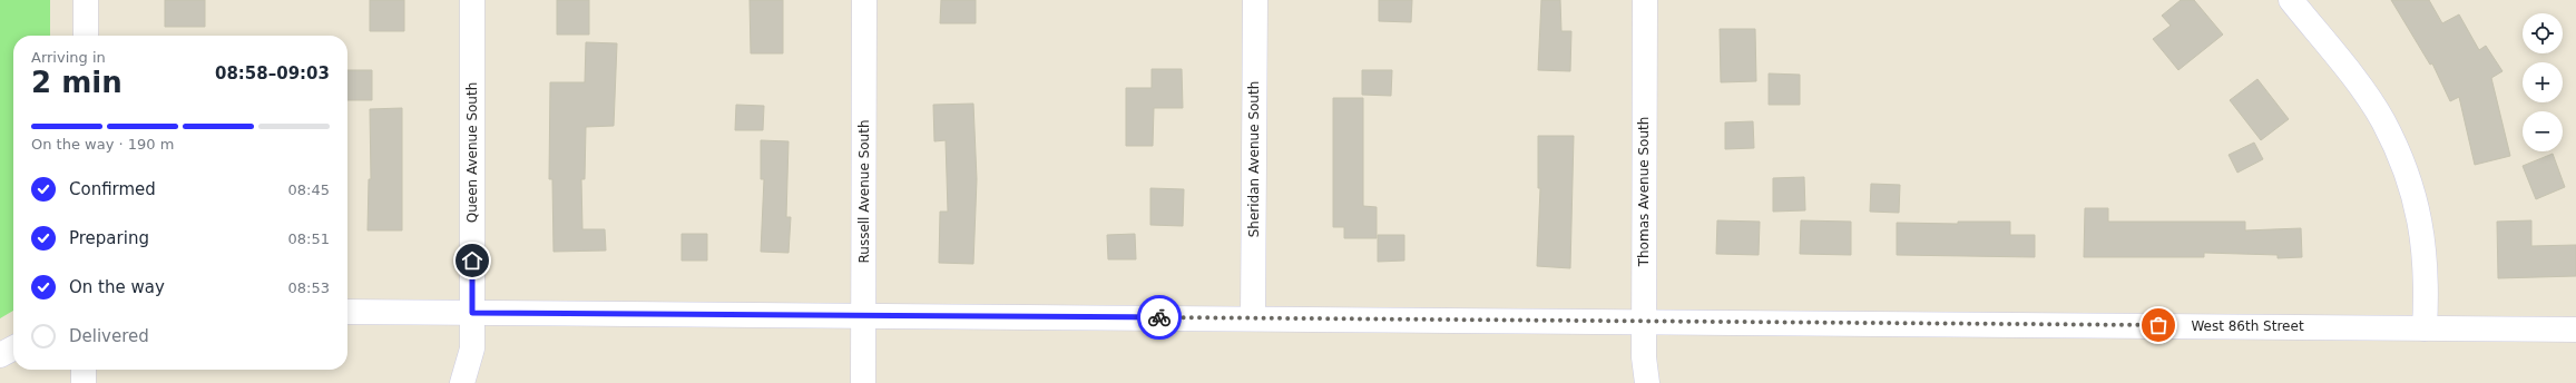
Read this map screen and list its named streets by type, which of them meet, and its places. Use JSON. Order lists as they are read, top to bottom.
{
  "streets": {
    "street": [
      "Queen Avenue South",
      "Sheridan Avenue South",
      "Russell Avenue South",
      "Thomas Avenue South",
      "West 86th Street"
    ]
  },
  "crossings": [
    ["Queen Avenue South", "West 86th Street"],
    ["Sheridan Avenue South", "West 86th Street"],
    ["Russell Avenue South", "West 86th Street"],
    ["Thomas Avenue South", "West 86th Street"]
  ],
  "page": {
    "map_buttons": ["+", "−"],
    "heading": ["2 min", "Arriving in", "08:58–09:03"],
    "bar": "On the way · 190 m",
    "list": [
      ["Confirmed", "08:45"],
      ["Preparing", "08:51"],
      ["On the way", "08:53"],
      "Delivered"
    ]
  }
}
